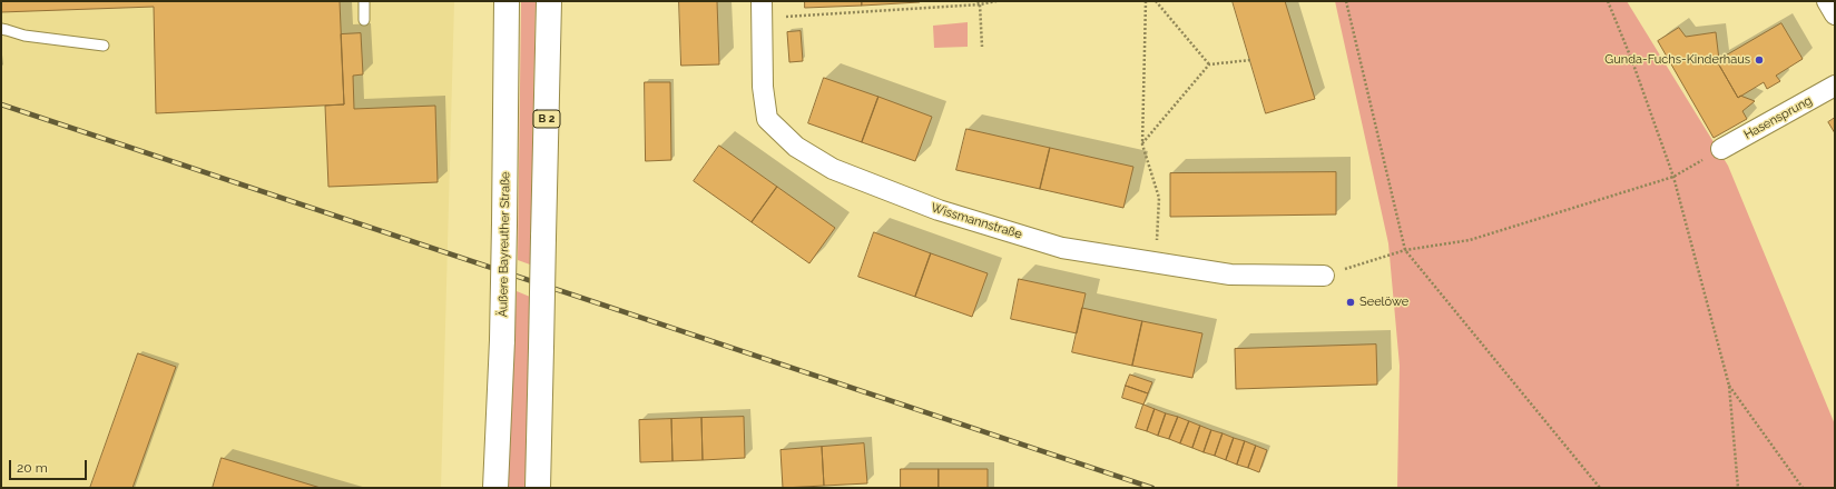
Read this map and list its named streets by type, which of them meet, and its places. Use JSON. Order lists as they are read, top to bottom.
{
  "streets": {
    "main road": ["B 2", "Äußere Bayreuther Straße"],
    "street": ["Hasensprung", "Wissmannstraße"]
  },
  "places": ["Gunda-Fuchs-Kinderhaus", "Seelöwe"],
  "scale_bar": "20 m"
}
